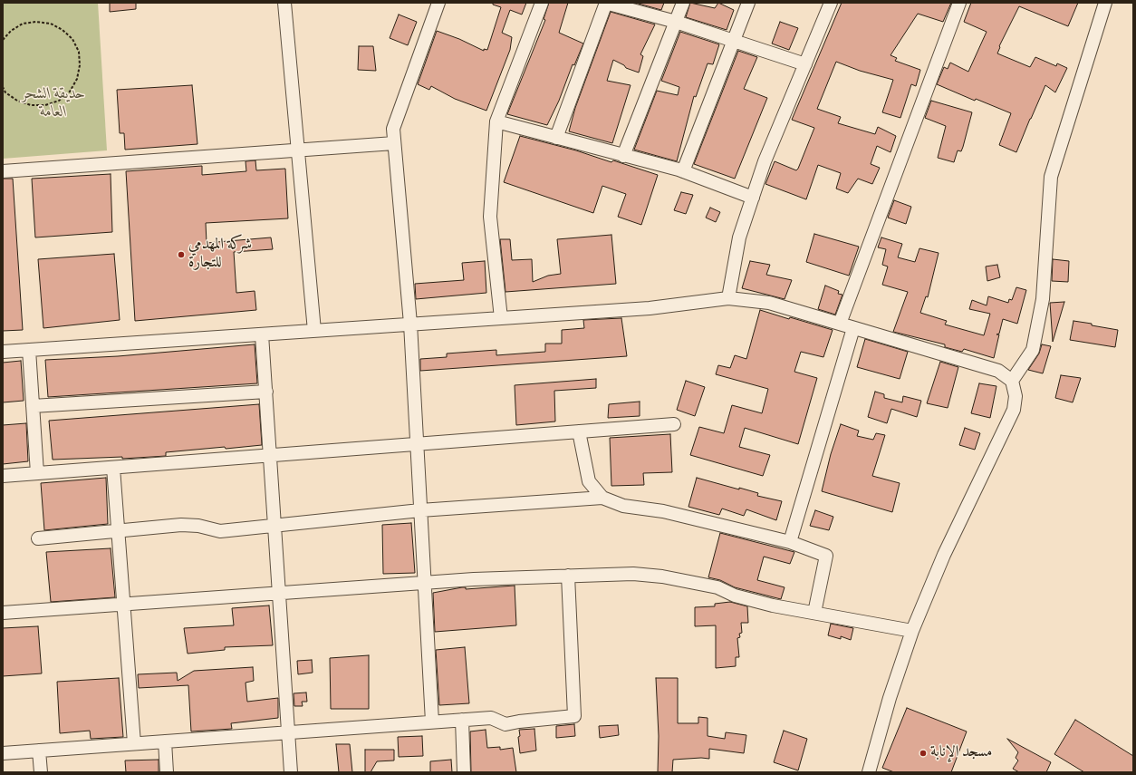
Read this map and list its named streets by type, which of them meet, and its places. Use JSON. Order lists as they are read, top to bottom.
{
  "parks": ["حديقة الشحر العامة"],
  "places": ["شركة المهدمي للتجارة", "مسجد الإنابة"]
}
